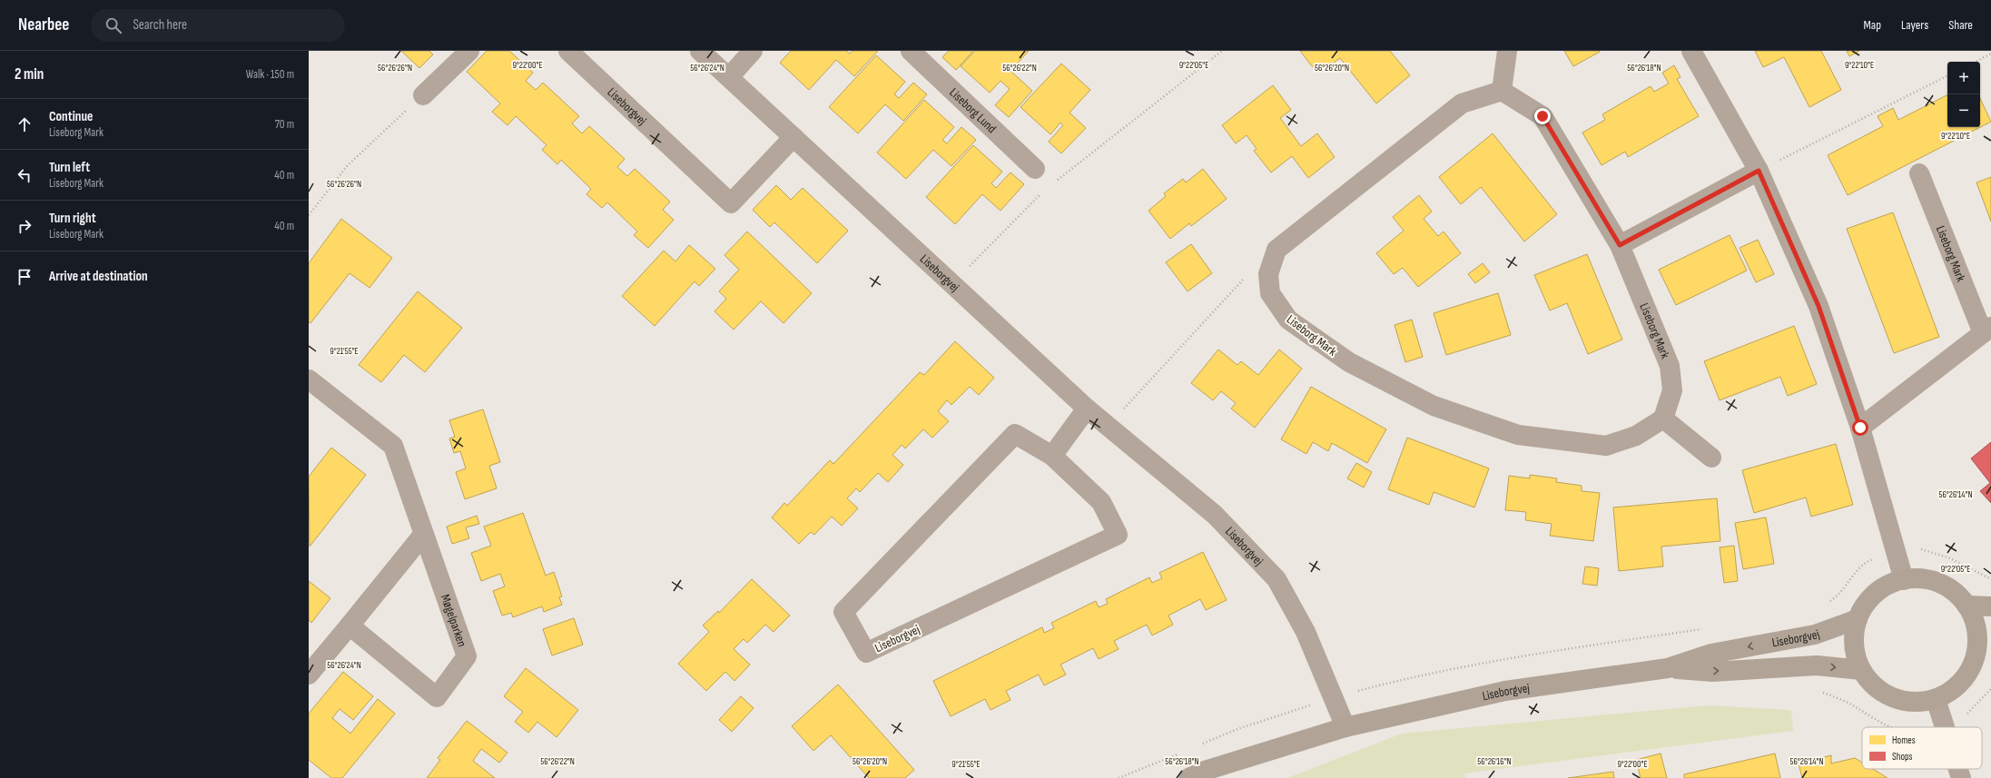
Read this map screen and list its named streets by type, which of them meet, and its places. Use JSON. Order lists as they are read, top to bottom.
{
  "streets": {
    "street": [
      "Liseborgvej",
      "Liseborg Lund",
      "Liseborg Mark",
      "Møgelparken"
    ]
  },
  "legend": ["Homes", "Shops"],
  "page": {
    "header": "Nearbee",
    "search": "Search here",
    "nav": ["Map", "Layers", "Share"],
    "heading": ["2 min", "Walk · 150 m"],
    "map_buttons": ["+", "−"],
    "list": [
      ["Continue", "Liseborg Mark", "70 m"],
      ["Turn left", "Liseborg Mark", "40 m"],
      ["Turn right", "Liseborg Mark", "40 m"],
      "Arrive at destination"
    ]
  },
  "coordinates": [
    "9°22'00\"E",
    "9°22'05\"E",
    "9°22'10\"E",
    "56°26'26\"N",
    "56°26'24\"N",
    "56°26'22\"N",
    "56°26'20\"N",
    "56°26'18\"N",
    "9°21'55\"E",
    "56°26'14\"N",
    "56°26'16\"N"
  ]
}
